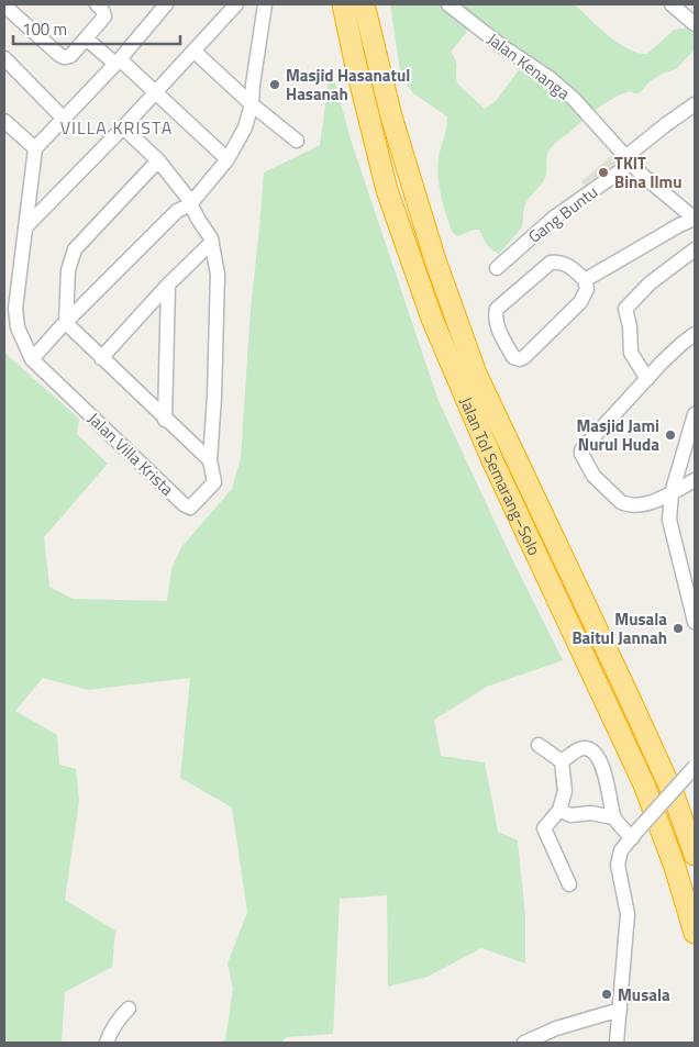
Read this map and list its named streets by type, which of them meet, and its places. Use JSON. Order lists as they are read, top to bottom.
{
  "streets": {
    "highway": ["Jalan Tol Semarang–Solo"],
    "street": ["Jalan Kenanga", "Gang Buntu", "Jalan Villa Krista"]
  },
  "crossings": [
    ["Jalan Kenanga", "Gang Buntu"]
  ],
  "districts": ["VILLA KRISTA"],
  "places": [
    "Masjid Hasanatul Hasanah",
    "TKIT Bina Ilmu",
    "Masjid Jami Nurul Huda",
    "Musala Baitul Jannah",
    "Musala"
  ],
  "scale_bar": "100 m"
}
